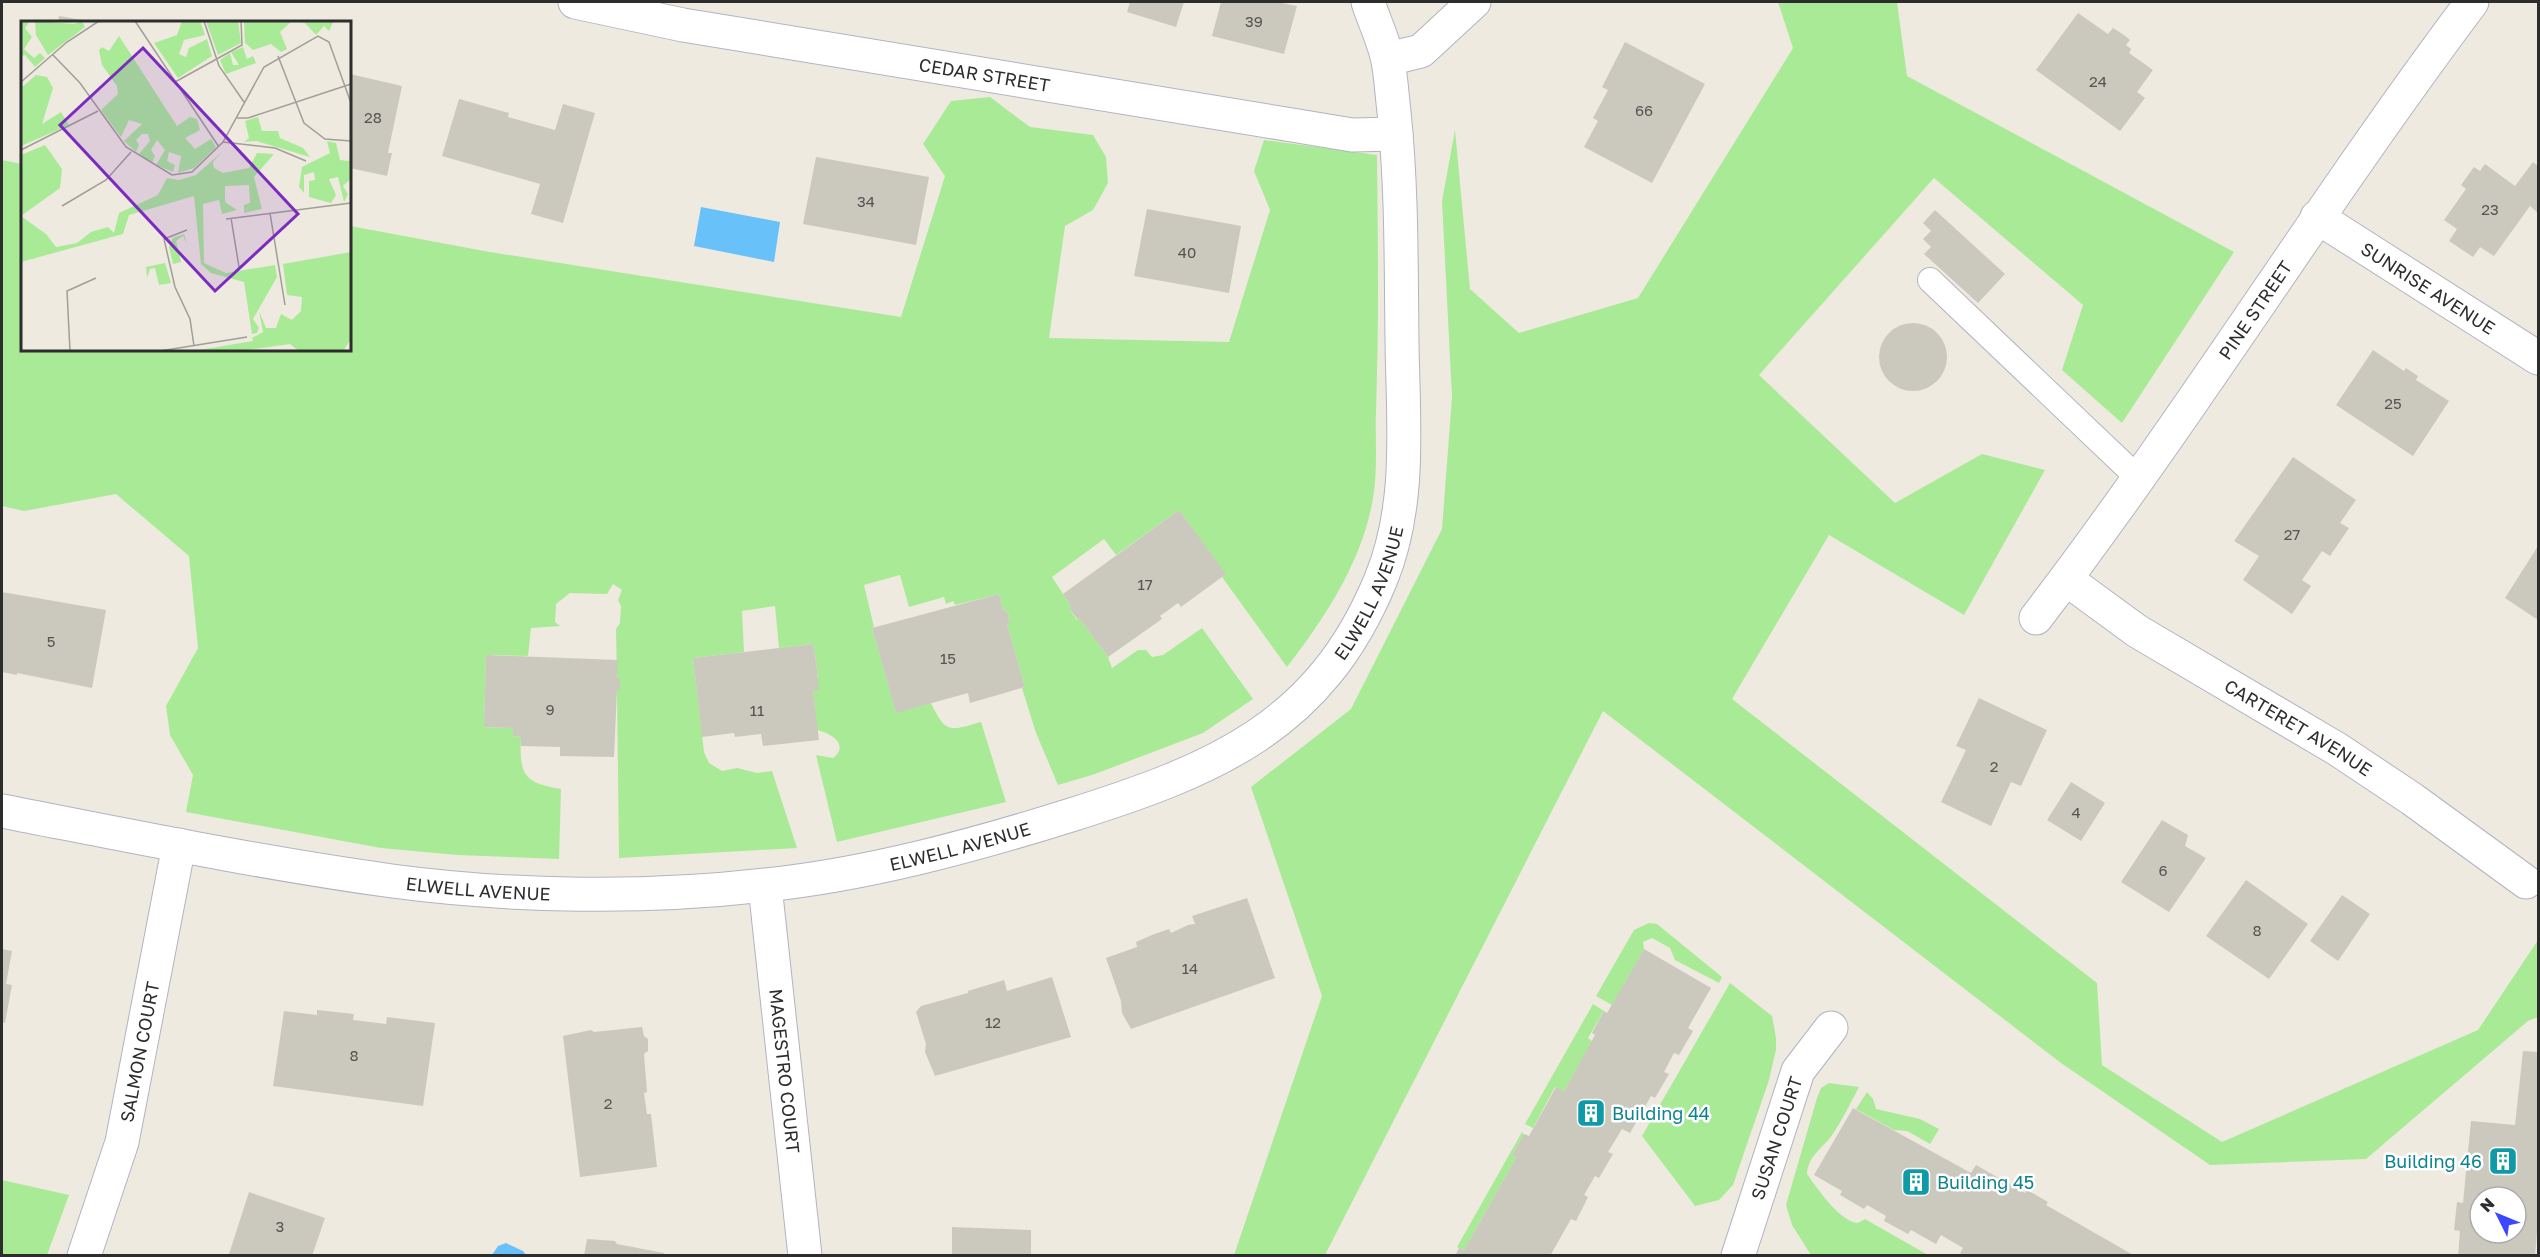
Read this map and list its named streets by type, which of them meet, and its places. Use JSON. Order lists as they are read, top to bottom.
{
  "streets": {
    "street": [
      "CEDAR STREET",
      "SUNRISE AVENUE",
      "PINE STREET",
      "ELWELL AVENUE",
      "CARTERET AVENUE",
      "SALMON COURT",
      "MAGESTRO COURT",
      "SUSAN COURT"
    ]
  },
  "crossings": [
    ["CEDAR STREET", "ELWELL AVENUE"],
    ["SUNRISE AVENUE", "PINE STREET"],
    ["PINE STREET", "CARTERET AVENUE"],
    ["ELWELL AVENUE", "SALMON COURT"],
    ["ELWELL AVENUE", "MAGESTRO COURT"]
  ],
  "places": {
    "building": ["Building 44", "Building 46", "Building 45"]
  },
  "house_numbers": [
    "39",
    "24",
    "66",
    "28",
    "34",
    "23",
    "40",
    "25",
    "27",
    "17",
    "5",
    "15",
    "9",
    "11",
    "2",
    "4",
    "6",
    "8",
    "14",
    "12",
    "8",
    "2",
    "3"
  ],
  "north": "top left"
}
